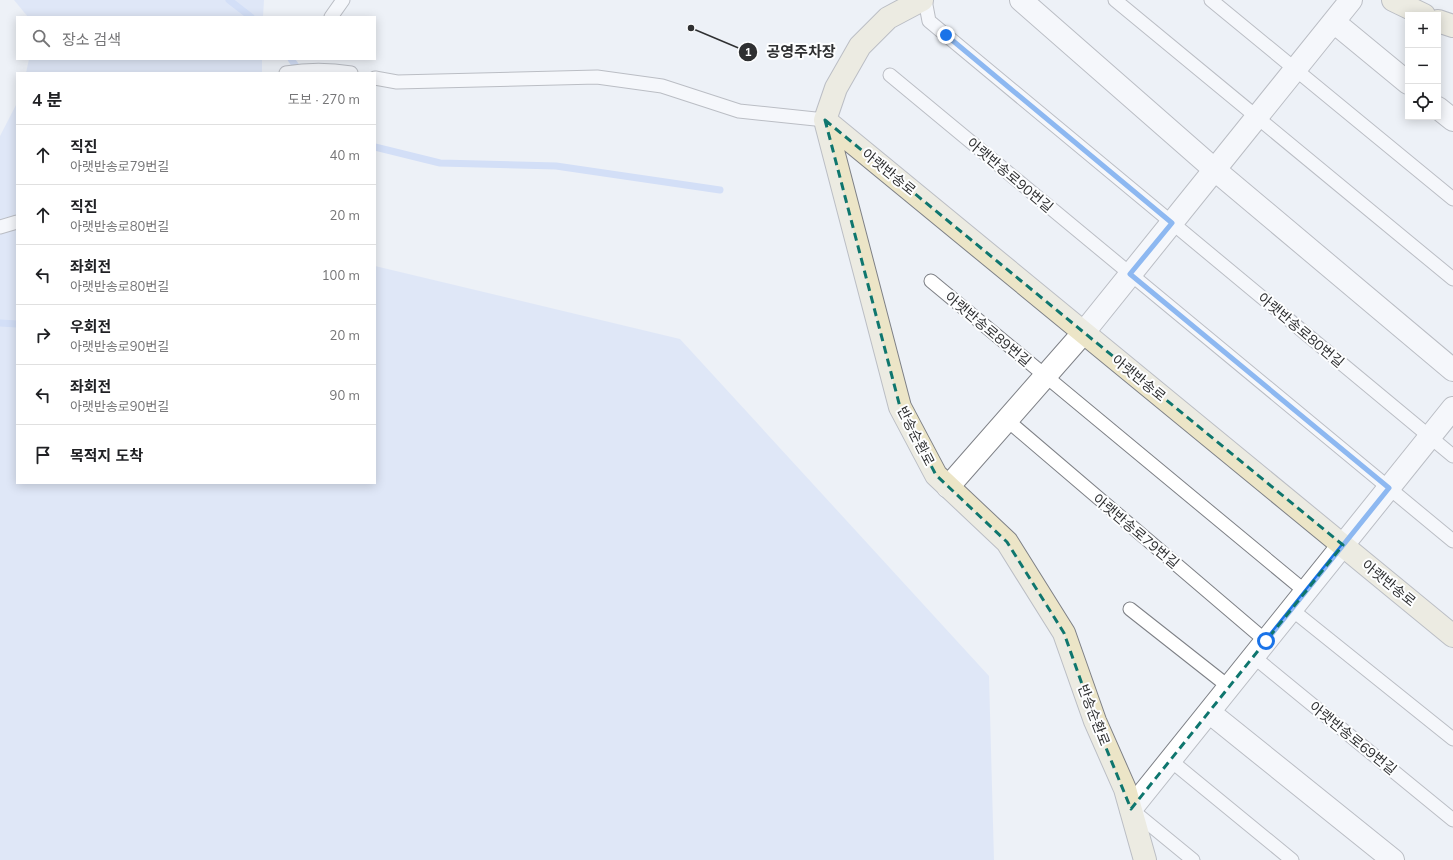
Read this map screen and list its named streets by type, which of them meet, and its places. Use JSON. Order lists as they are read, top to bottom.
{
  "streets": {
    "main road": ["아랫반송로", "반송순환로"],
    "street": ["아랫반송로89번길"],
    "lane": [
      "아랫반송로90번길",
      "아랫반송로80번길",
      "아랫반송로79번길",
      "아랫반송로69번길"
    ]
  },
  "crossings": [
    ["아랫반송로", "아랫반송로89번길"],
    ["아랫반송로", "반송순환로"],
    ["아랫반송로89번길", "반송순환로"],
    ["아랫반송로89번길", "아랫반송로79번길"],
    ["아랫반송로79번길", "아랫반송로69번길"]
  ],
  "places": ["공영주차장"],
  "page": {
    "map_buttons": ["+", "−"],
    "search": "장소 검색",
    "heading": ["4 분", "도보 · 270 m"],
    "list": [
      ["직진", "아랫반송로79번길", "40 m"],
      ["직진", "아랫반송로80번길", "20 m"],
      ["좌회전", "아랫반송로80번길", "100 m"],
      ["우회전", "아랫반송로90번길", "20 m"],
      ["좌회전", "아랫반송로90번길", "90 m"],
      "목적지 도착"
    ]
  }
}
